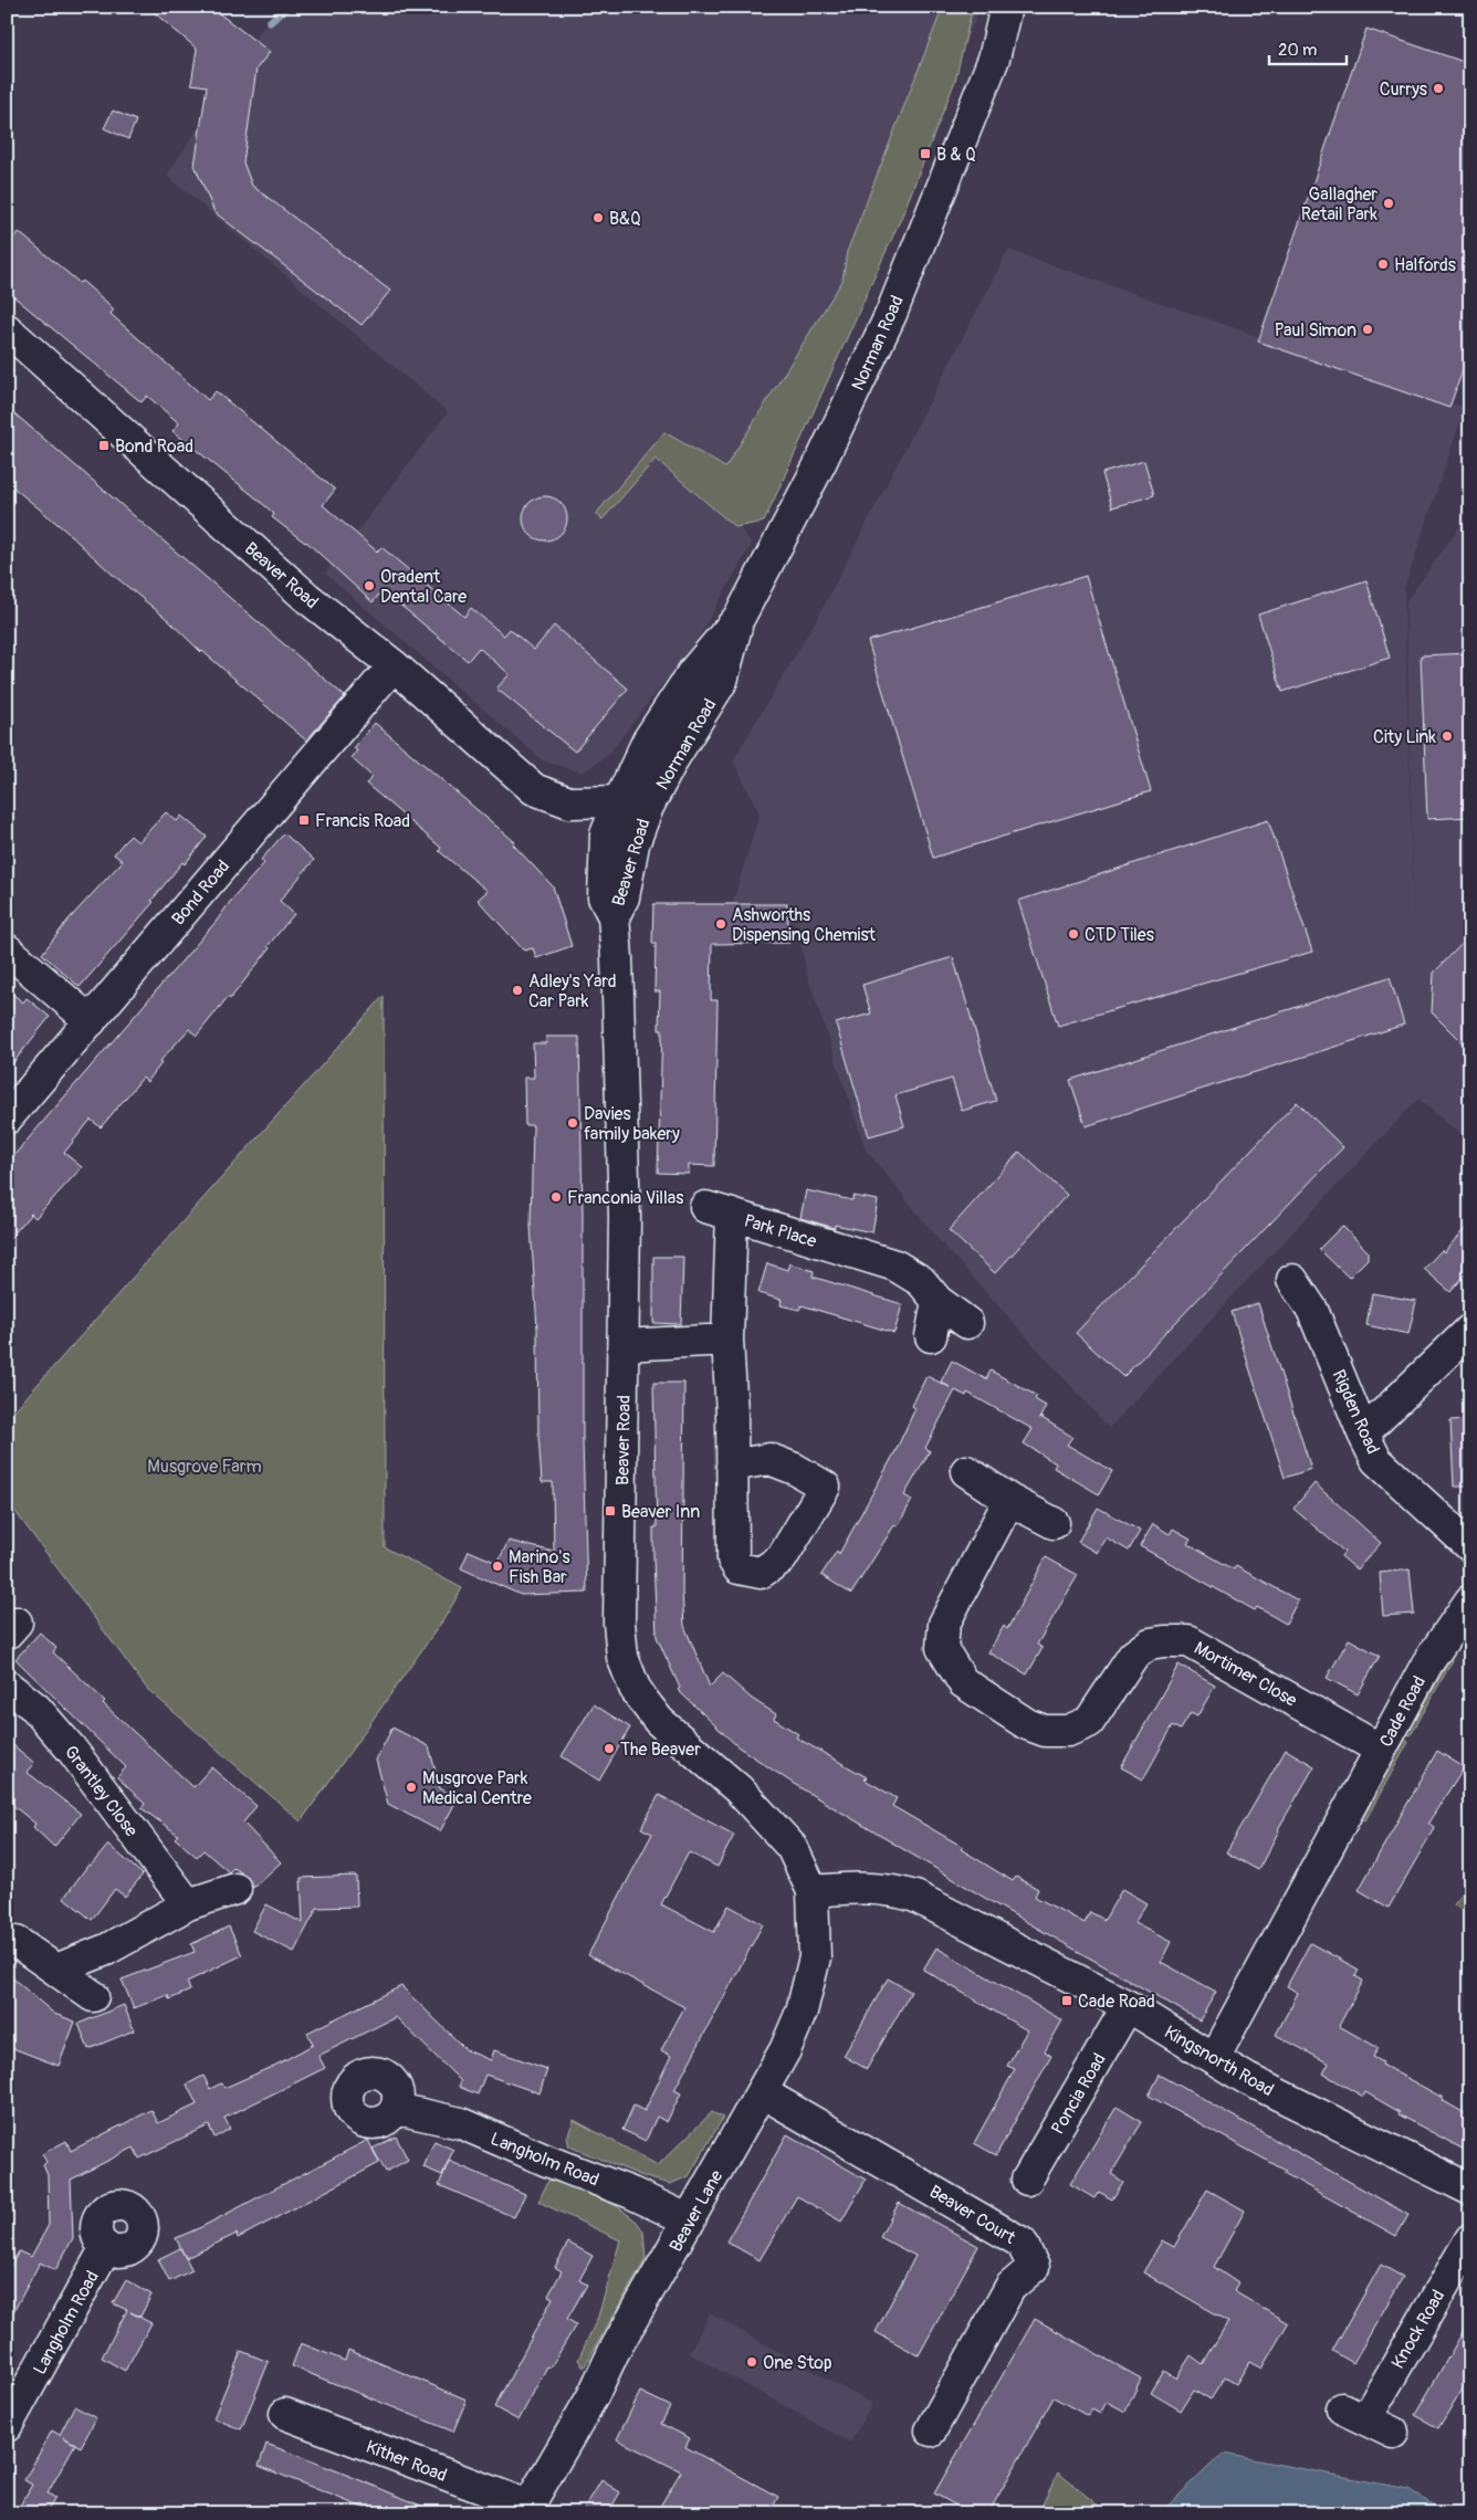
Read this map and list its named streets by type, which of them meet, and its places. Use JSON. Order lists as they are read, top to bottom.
{
  "streets": {
    "street": [
      "Norman Road",
      "Beaver Road",
      "Bond Road",
      "Park Place",
      "Rigden Road",
      "Mortimer Close",
      "Cade Road",
      "Grantley Close",
      "Kingsnorth Road",
      "Poncia Road",
      "Langholm Road",
      "Beaver Lane",
      "Beaver Court",
      "Knock Road",
      "Kither Road"
    ]
  },
  "crossings": [
    ["Norman Road", "Beaver Road"],
    ["Beaver Road", "Bond Road"],
    ["Beaver Road", "Kingsnorth Road"],
    ["Beaver Road", "Beaver Lane"],
    ["Mortimer Close", "Cade Road"],
    ["Cade Road", "Kingsnorth Road"],
    ["Kingsnorth Road", "Poncia Road"],
    ["Kingsnorth Road", "Beaver Lane"],
    ["Langholm Road", "Beaver Lane"],
    ["Beaver Lane", "Beaver Court"],
    ["Beaver Lane", "Kither Road"]
  ],
  "parks": ["Musgrove Farm"],
  "places": {
    "other": [
      "Currys",
      "Gallagher Retail Park",
      "B&Q",
      "Halfords",
      "Paul Simon",
      "Oradent Dental Care",
      "City Link",
      "Ashworths Dispensing Chemist",
      "CTD Tiles",
      "Adley's Yard Car Park",
      "Davies family bakery",
      "Franconia Villas",
      "Marino's Fish Bar",
      "The Beaver",
      "Musgrove Park Medical Centre",
      "One Stop"
    ],
    "transit": [
      "B & Q",
      "Bond Road",
      "Francis Road",
      "Beaver Inn",
      "Cade Road"
    ]
  },
  "scale_bar": "20 m"
}
